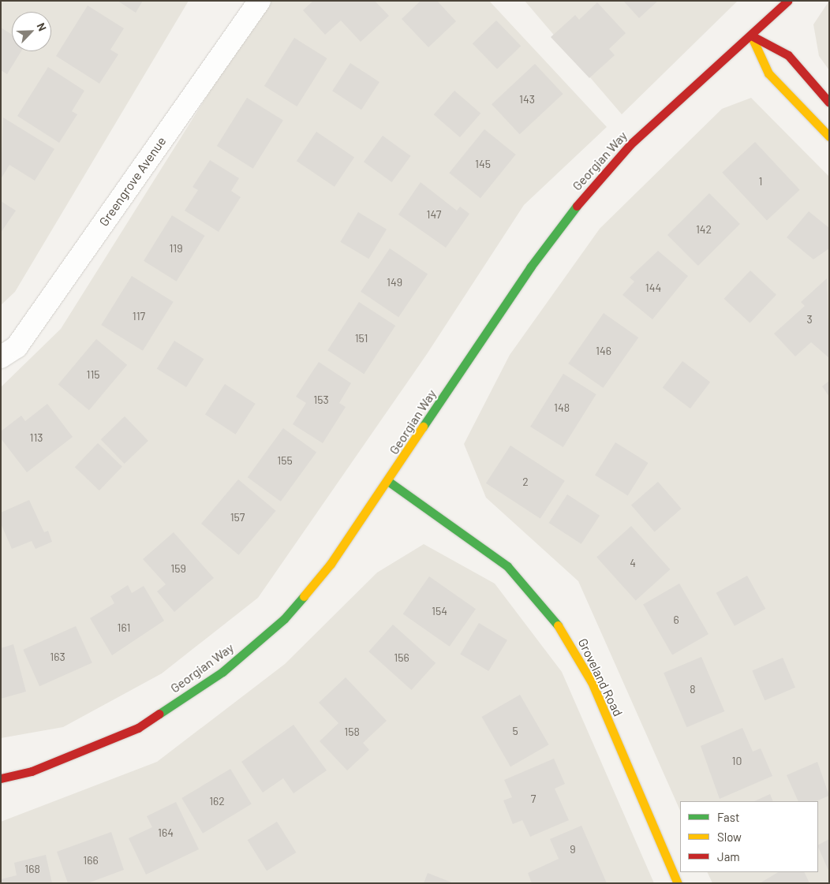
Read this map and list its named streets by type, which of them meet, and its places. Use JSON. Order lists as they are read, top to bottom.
{
  "streets": {
    "street": ["Georgian Way", "Greengrove Avenue", "Groveland Road"]
  },
  "crossings": [
    ["Georgian Way", "Groveland Road"]
  ],
  "house_numbers": [
    "143",
    "145",
    "1",
    "147",
    "142",
    "119",
    "149",
    "144",
    "117",
    "3",
    "151",
    "146",
    "115",
    "153",
    "148",
    "113",
    "155",
    "2",
    "157",
    "4",
    "159",
    "154",
    "6",
    "161",
    "163",
    "156",
    "8",
    "5",
    "158",
    "10",
    "7",
    "162",
    "164",
    "9",
    "166",
    "168"
  ],
  "legend": ["Fast", "Slow", "Jam"],
  "north": "top right"
}
